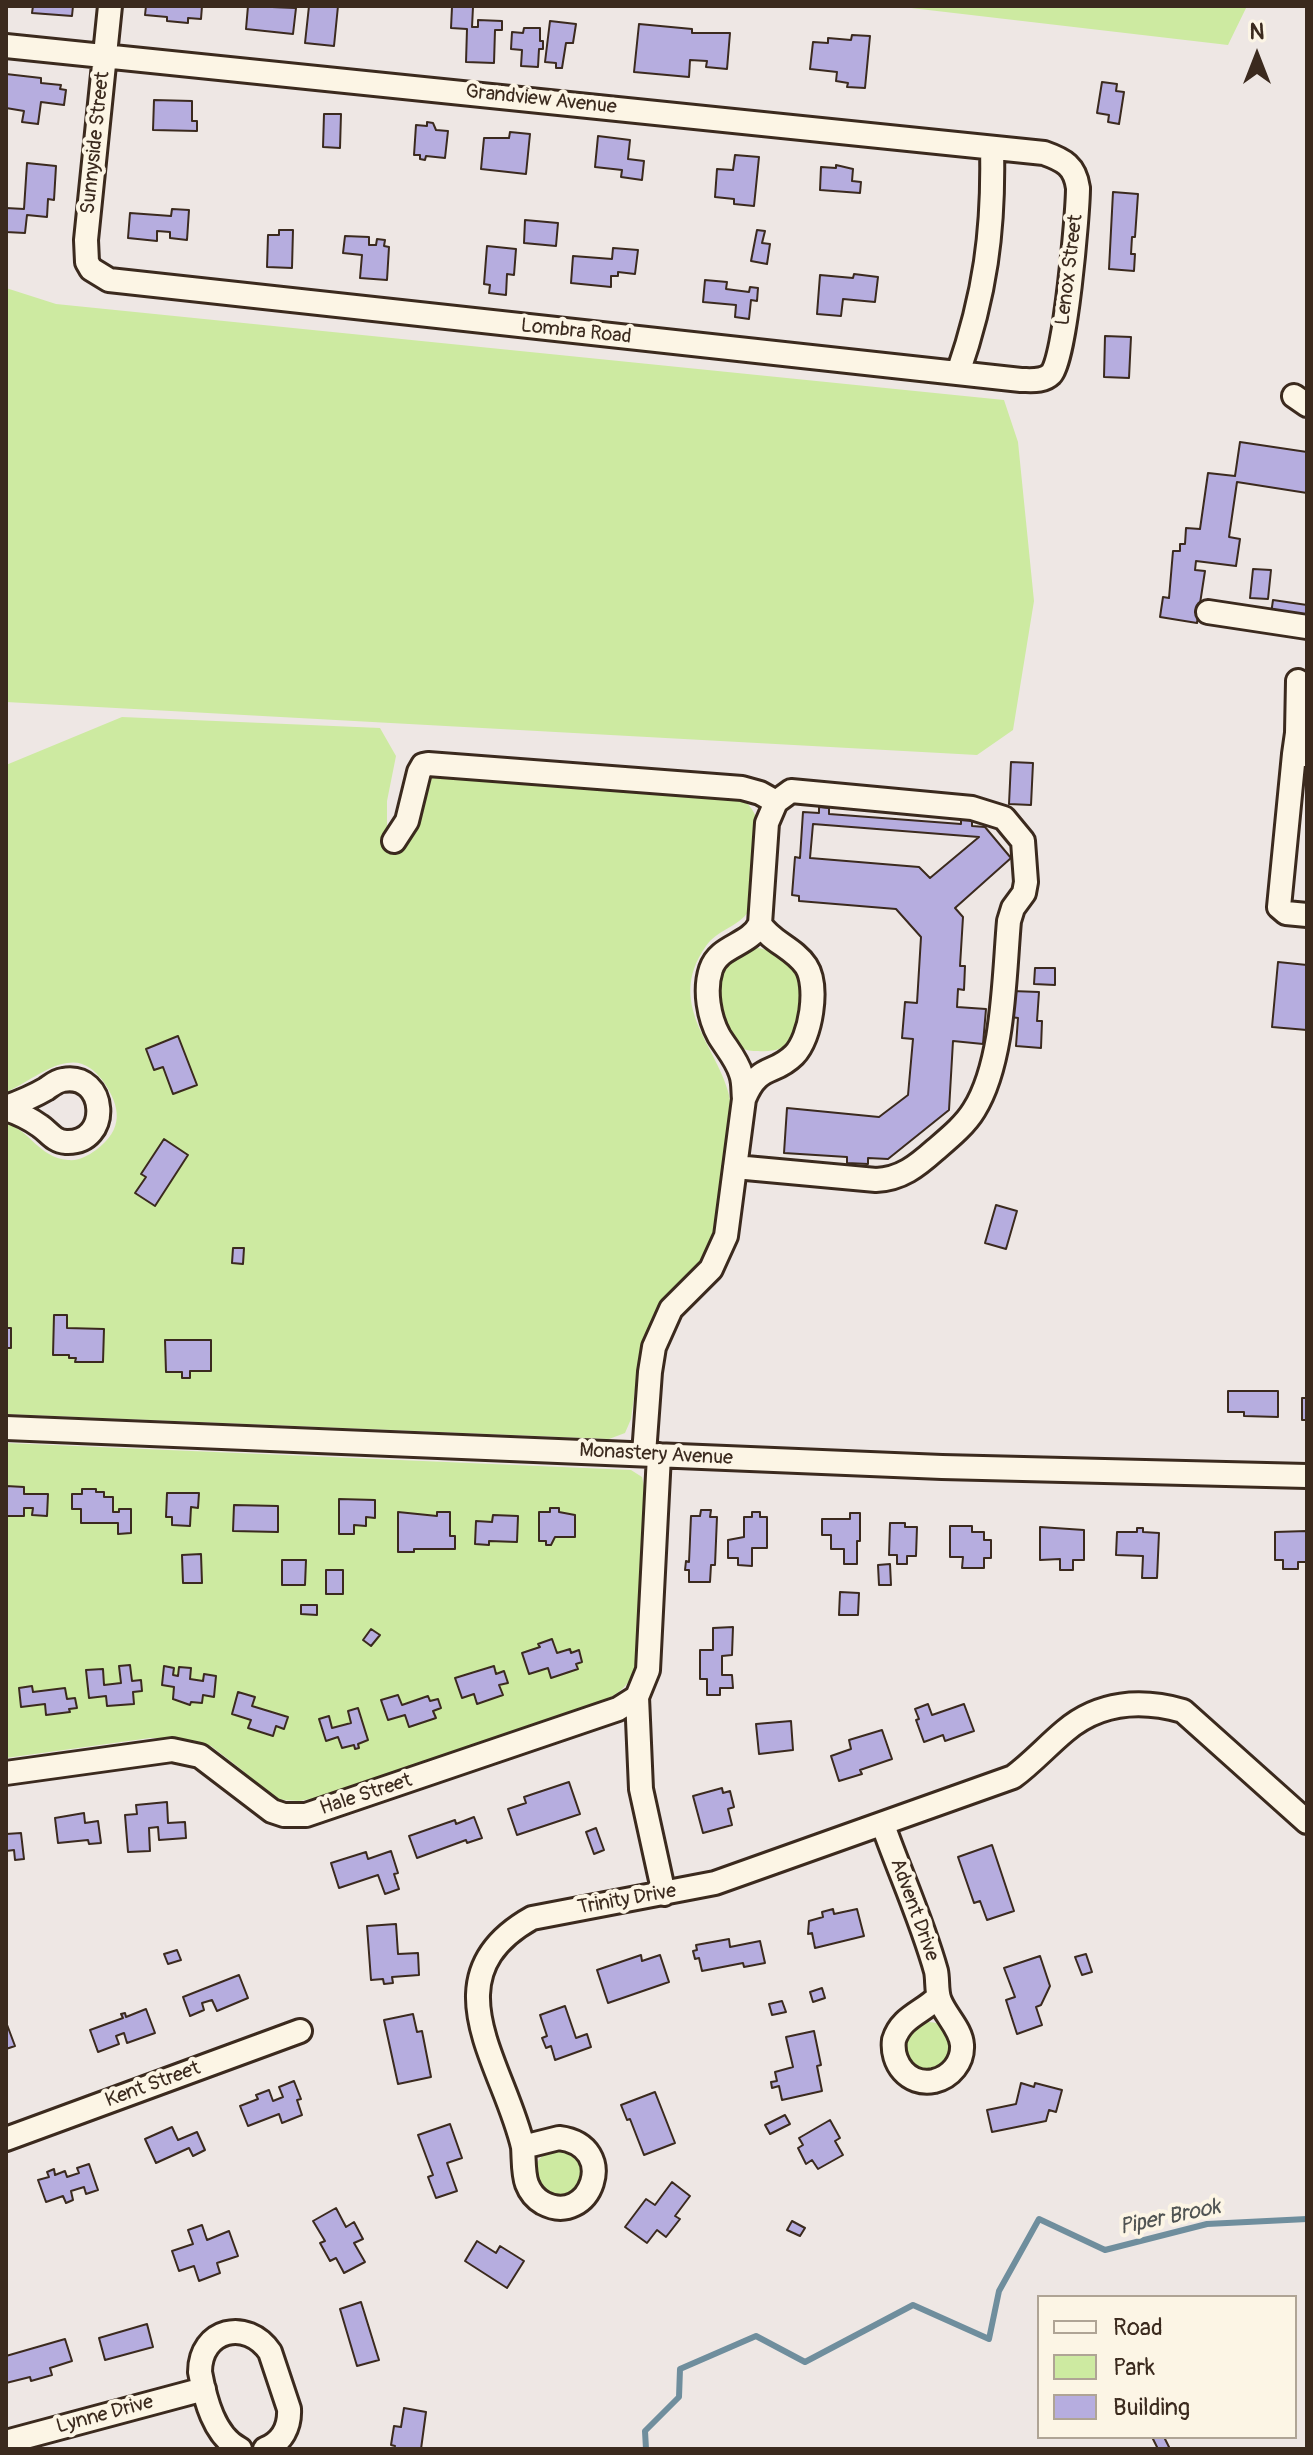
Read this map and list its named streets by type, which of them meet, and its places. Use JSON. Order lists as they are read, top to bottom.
{
  "streets": {
    "street": [
      "Grandview Avenue",
      "Sunnyside Street",
      "Lenox Street",
      "Lombra Road",
      "Monastery Avenue",
      "Hale Street",
      "Trinity Drive",
      "Advent Drive",
      "Kent Street",
      "Lynne Drive"
    ]
  },
  "crossings": [
    ["Grandview Avenue", "Sunnyside Street"],
    ["Grandview Avenue", "Lenox Street"],
    ["Sunnyside Street", "Lombra Road"],
    ["Lenox Street", "Lombra Road"],
    ["Trinity Drive", "Advent Drive"]
  ],
  "water": ["Piper Brook"],
  "legend": ["Road", "Park", "Building"],
  "north": "top"
}
